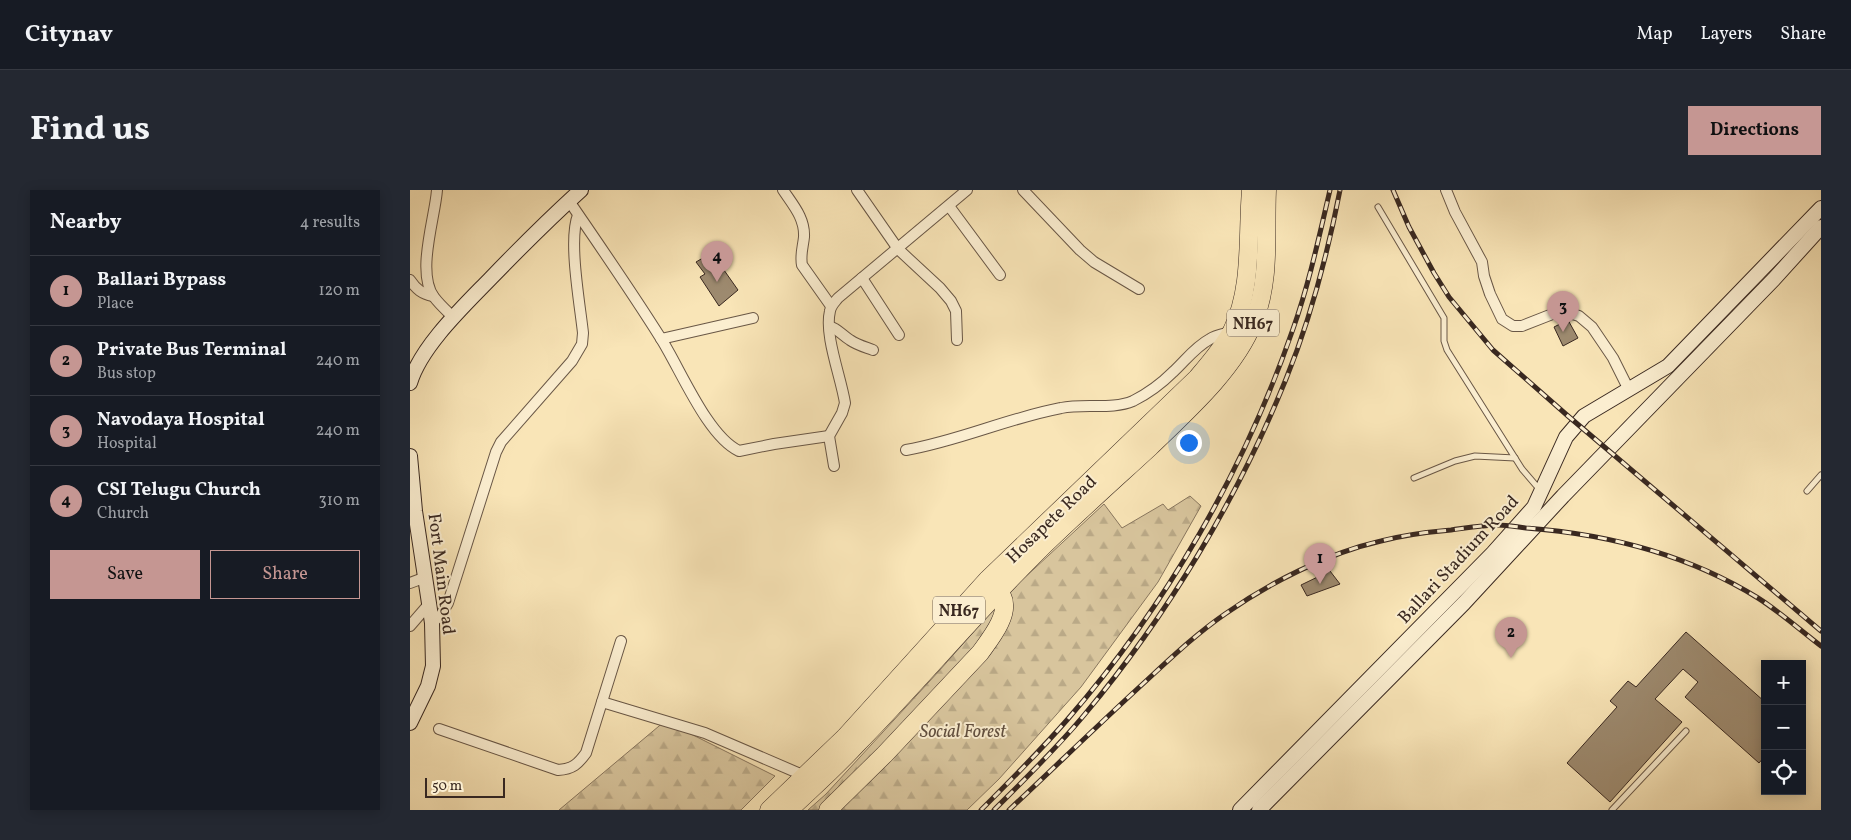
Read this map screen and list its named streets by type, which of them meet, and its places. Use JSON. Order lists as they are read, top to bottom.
{
  "streets": {
    "highway": ["NH67", "Hosapete Road"],
    "street": ["Ballari Stadium Road", "Fort Main Road"]
  },
  "parks": ["Social Forest"],
  "scale_bar": "50 m",
  "page": {
    "header": "Citynav",
    "nav": ["Map", "Layers", "Share"],
    "title": "Find us",
    "buttons": [
      "Directions",
      ["Save", "Share"]
    ],
    "heading": ["Nearby", "4 results"],
    "pins": [
      "4",
      "3",
      "1",
      "2"
    ],
    "list": [
      {
        "mark": "1",
        "name": "Ballari Bypass",
        "note": "Place",
        "value": "120 m"
      },
      {
        "mark": "2",
        "name": "Private Bus Terminal",
        "note": "Bus stop",
        "value": "240 m"
      },
      {
        "mark": "3",
        "name": "Navodaya Hospital",
        "note": "Hospital",
        "value": "240 m"
      },
      {
        "mark": "4",
        "name": "CSI Telugu Church",
        "note": "Church",
        "value": "310 m"
      }
    ],
    "map_buttons": ["+", "−"],
    "scale": "50 m"
  }
}
